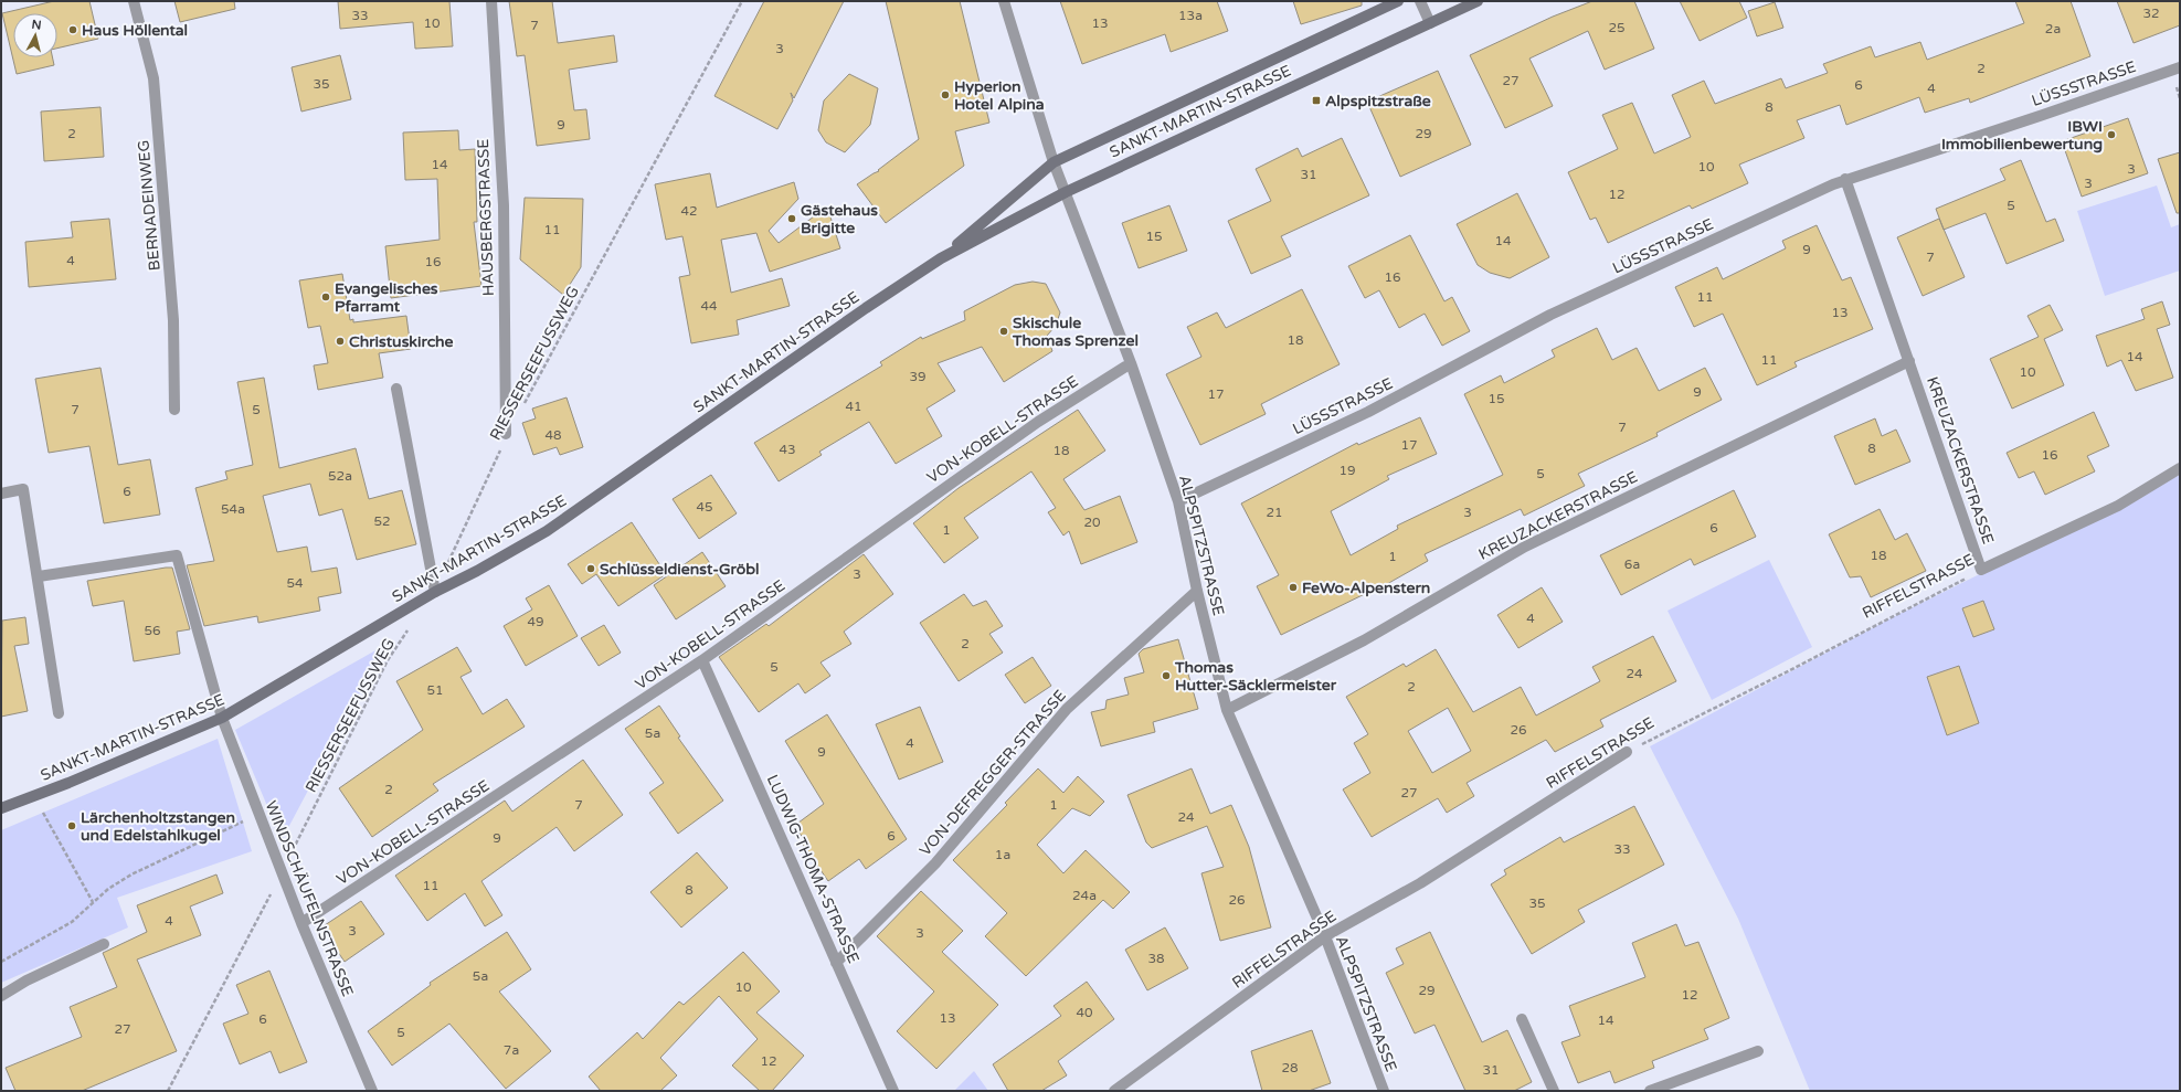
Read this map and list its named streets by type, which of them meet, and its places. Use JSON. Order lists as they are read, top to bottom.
{
  "streets": {
    "main road": ["SANKT-MARTIN-STRASSE"],
    "street": [
      "LÜSSSTRASSE",
      "BERNADEINWEG",
      "HAUSBERGSTRASSE",
      "VON-KOBELL-STRASSE",
      "KREUZACKERSTRASSE",
      "ALPSPITZSTRASSE",
      "RIFFELSTRASSE",
      "VON-DEFREGGER-STRASSE",
      "LUDWIG-THOMA-STRASSE",
      "WINDSCHÄUFELNSTRASSE"
    ],
    "path": ["RIESSERSEEFUSSWEG"]
  },
  "crossings": [
    ["LÜSSSTRASSE", "KREUZACKERSTRASSE"],
    ["LÜSSSTRASSE", "ALPSPITZSTRASSE"],
    ["SANKT-MARTIN-STRASSE", "RIESSERSEEFUSSWEG"],
    ["SANKT-MARTIN-STRASSE", "ALPSPITZSTRASSE"],
    ["SANKT-MARTIN-STRASSE", "WINDSCHÄUFELNSTRASSE"],
    ["HAUSBERGSTRASSE", "RIESSERSEEFUSSWEG"],
    ["RIESSERSEEFUSSWEG", "WINDSCHÄUFELNSTRASSE"],
    ["VON-KOBELL-STRASSE", "ALPSPITZSTRASSE"],
    ["VON-KOBELL-STRASSE", "LUDWIG-THOMA-STRASSE"],
    ["VON-KOBELL-STRASSE", "WINDSCHÄUFELNSTRASSE"],
    ["KREUZACKERSTRASSE", "ALPSPITZSTRASSE"],
    ["KREUZACKERSTRASSE", "RIFFELSTRASSE"],
    ["ALPSPITZSTRASSE", "RIFFELSTRASSE"],
    ["ALPSPITZSTRASSE", "VON-DEFREGGER-STRASSE"],
    ["VON-DEFREGGER-STRASSE", "LUDWIG-THOMA-STRASSE"]
  ],
  "places": {
    "other": [
      "Haus Höllental",
      "Hyperion Hotel Alpina",
      "IBWI Immobilienbewertung",
      "Gästehaus Brigitte",
      "Evangelisches Pfarramt",
      "Skischule Thomas Sprenzel",
      "Christuskirche",
      "Schlüsseldienst-Gröbl",
      "FeWo-Alpenstern",
      "Thomas Hutter-Säcklermeister",
      "Lärchenholtzstangen und Edelstahlkugel"
    ],
    "transit": ["Alpspitzstraße"]
  },
  "house_numbers": [
    "32",
    "33",
    "13a",
    "10",
    "13",
    "7",
    "25",
    "2a",
    "3",
    "2",
    "27",
    "35",
    "6",
    "4",
    "8",
    "9",
    "2",
    "29",
    "14",
    "10",
    "3",
    "31",
    "3",
    "12",
    "5",
    "42",
    "11",
    "15",
    "14",
    "9",
    "7",
    "4",
    "16",
    "16",
    "11",
    "44",
    "13",
    "18",
    "14",
    "11",
    "10",
    "39",
    "9",
    "17",
    "15",
    "41",
    "7",
    "5",
    "7",
    "48",
    "17",
    "8",
    "43",
    "18",
    "16",
    "19",
    "5",
    "52a",
    "6",
    "45",
    "54a",
    "21",
    "3",
    "52",
    "20",
    "6",
    "1",
    "18",
    "1",
    "6a",
    "3",
    "54",
    "4",
    "49",
    "56",
    "2",
    "5",
    "24",
    "2",
    "51",
    "26",
    "5a",
    "4",
    "9",
    "2",
    "27",
    "7",
    "1",
    "24",
    "6",
    "9",
    "33",
    "1a",
    "11",
    "8",
    "24a",
    "26",
    "35",
    "4",
    "3",
    "3",
    "38",
    "5a",
    "10",
    "29",
    "12",
    "40",
    "13",
    "6",
    "14",
    "27",
    "5",
    "7a",
    "12",
    "28",
    "31"
  ],
  "north": "top"
}
